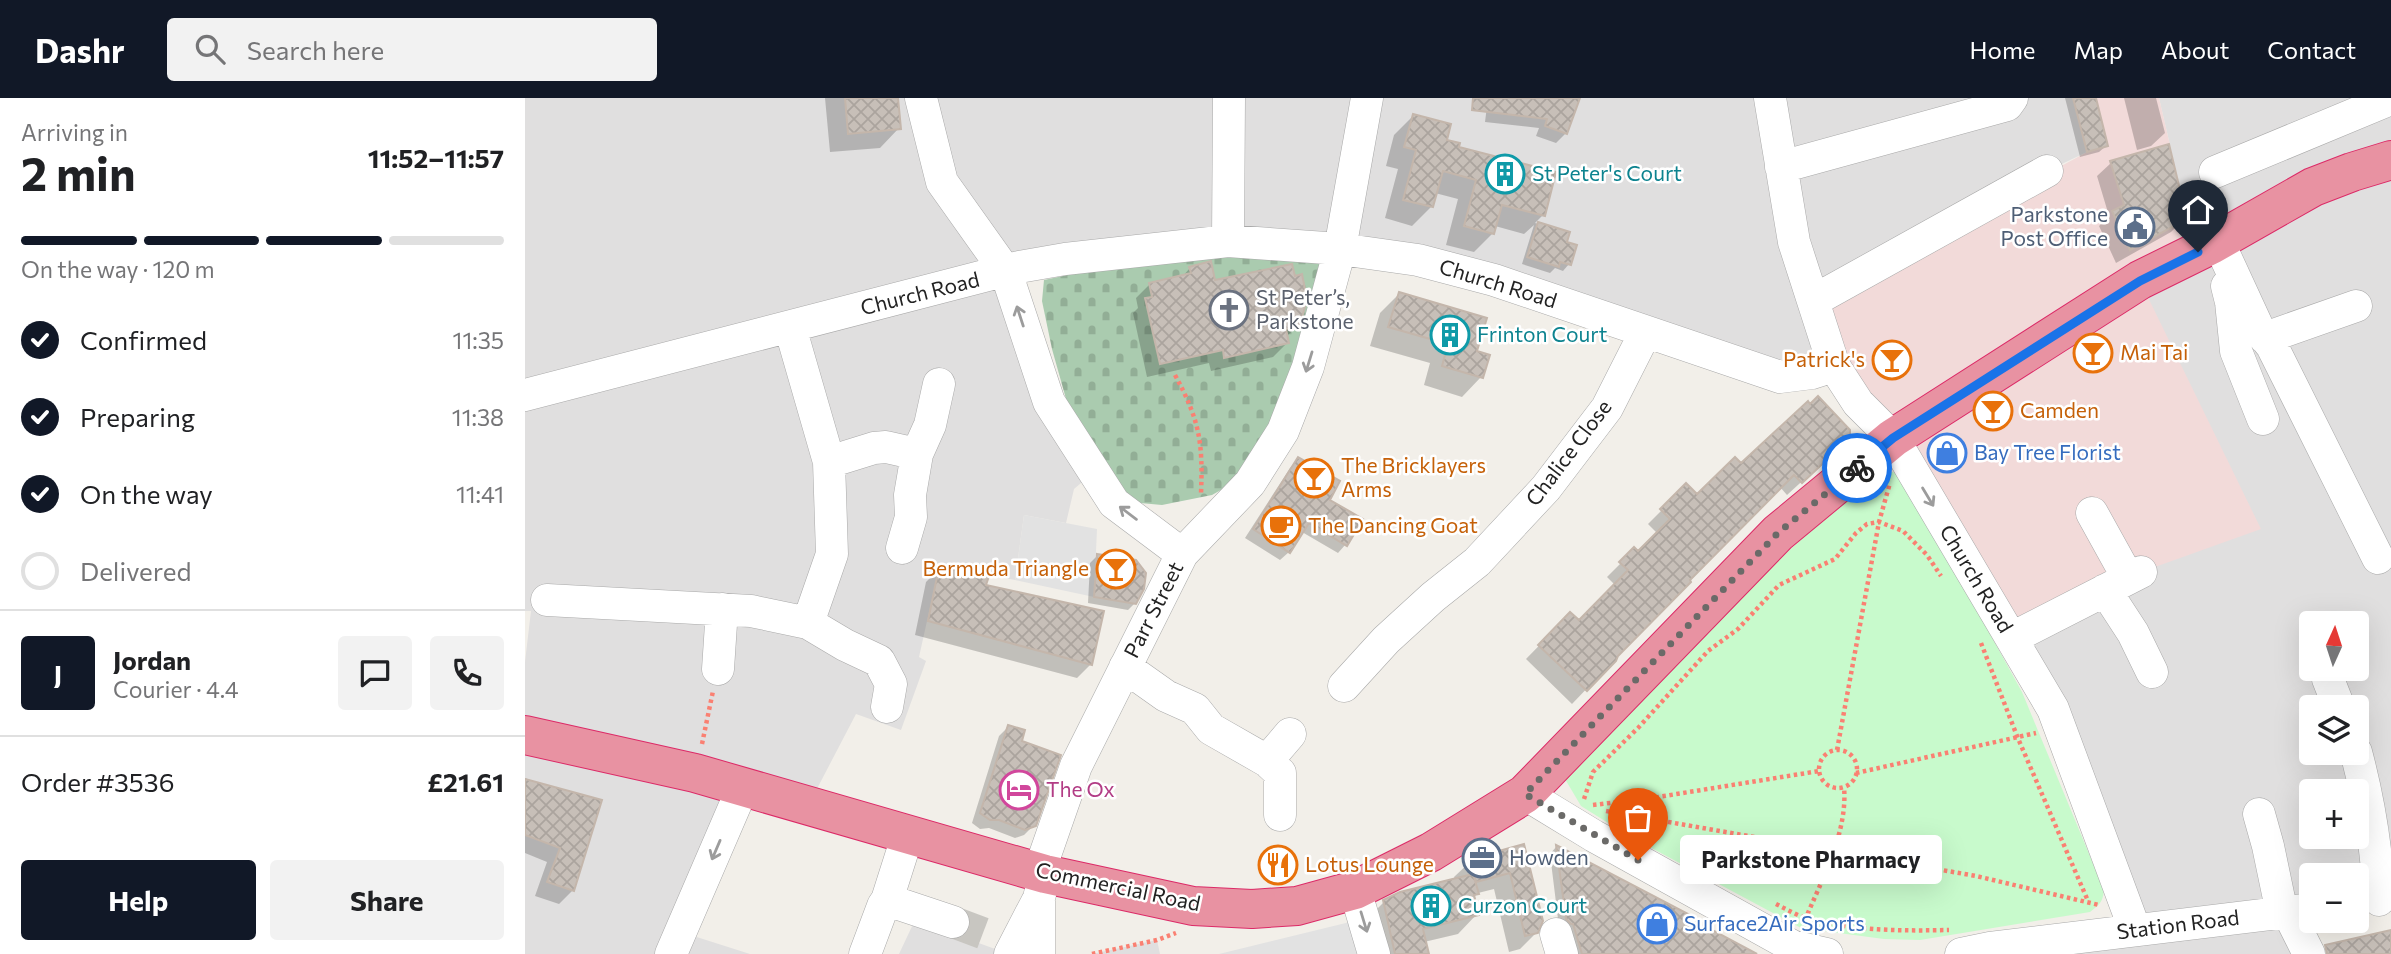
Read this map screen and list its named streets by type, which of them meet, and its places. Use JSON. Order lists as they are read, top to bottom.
{
  "streets": {
    "highway": ["Commercial Road"],
    "street": [
      "Church Road",
      "Chalice Close",
      "Parr Street",
      "Station Road"
    ]
  },
  "crossings": [
    ["Church Road", "Chalice Close"],
    ["Church Road", "Parr Street"],
    ["Church Road", "Commercial Road"],
    ["Church Road", "Station Road"],
    ["Parr Street", "Commercial Road"]
  ],
  "places": {
    "building": ["St Peter's Court", "Frinton Court", "Curzon Court"],
    "public building": ["Parkstone Post Office"],
    "church": ["St Peter’s, Parkstone"],
    "bar": [
      "Mai Tai",
      "Patrick's",
      "Camden",
      "The Bricklayers Arms",
      "Bermuda Triangle"
    ],
    "shop": ["Bay Tree Florist", "Surface2Air Sports"],
    "cafe": ["The Dancing Goat"],
    "hotel": ["The Ox"],
    "office": ["Howden"],
    "other": ["Parkstone Pharmacy"],
    "restaurant": ["Lotus Lounge"]
  },
  "north": "top",
  "page": {
    "header": "Dashr",
    "search": "Search here",
    "nav": [
      "Home",
      "Map",
      "About",
      "Contact"
    ],
    "heading": ["2 min", "Arriving in", "11:52–11:57"],
    "panel": [
      "Jordan",
      "Courier · 4.4",
      "Order #3536",
      "£21.61"
    ],
    "bar": "On the way · 120 m",
    "list": [
      ["Confirmed", "11:35"],
      ["Preparing", "11:38"],
      ["On the way", "11:41"],
      "Delivered"
    ],
    "map_buttons": ["+", "−"],
    "round": "J",
    "bubble": "Parkstone Pharmacy",
    "buttons": ["Help", "Share"]
  }
}
